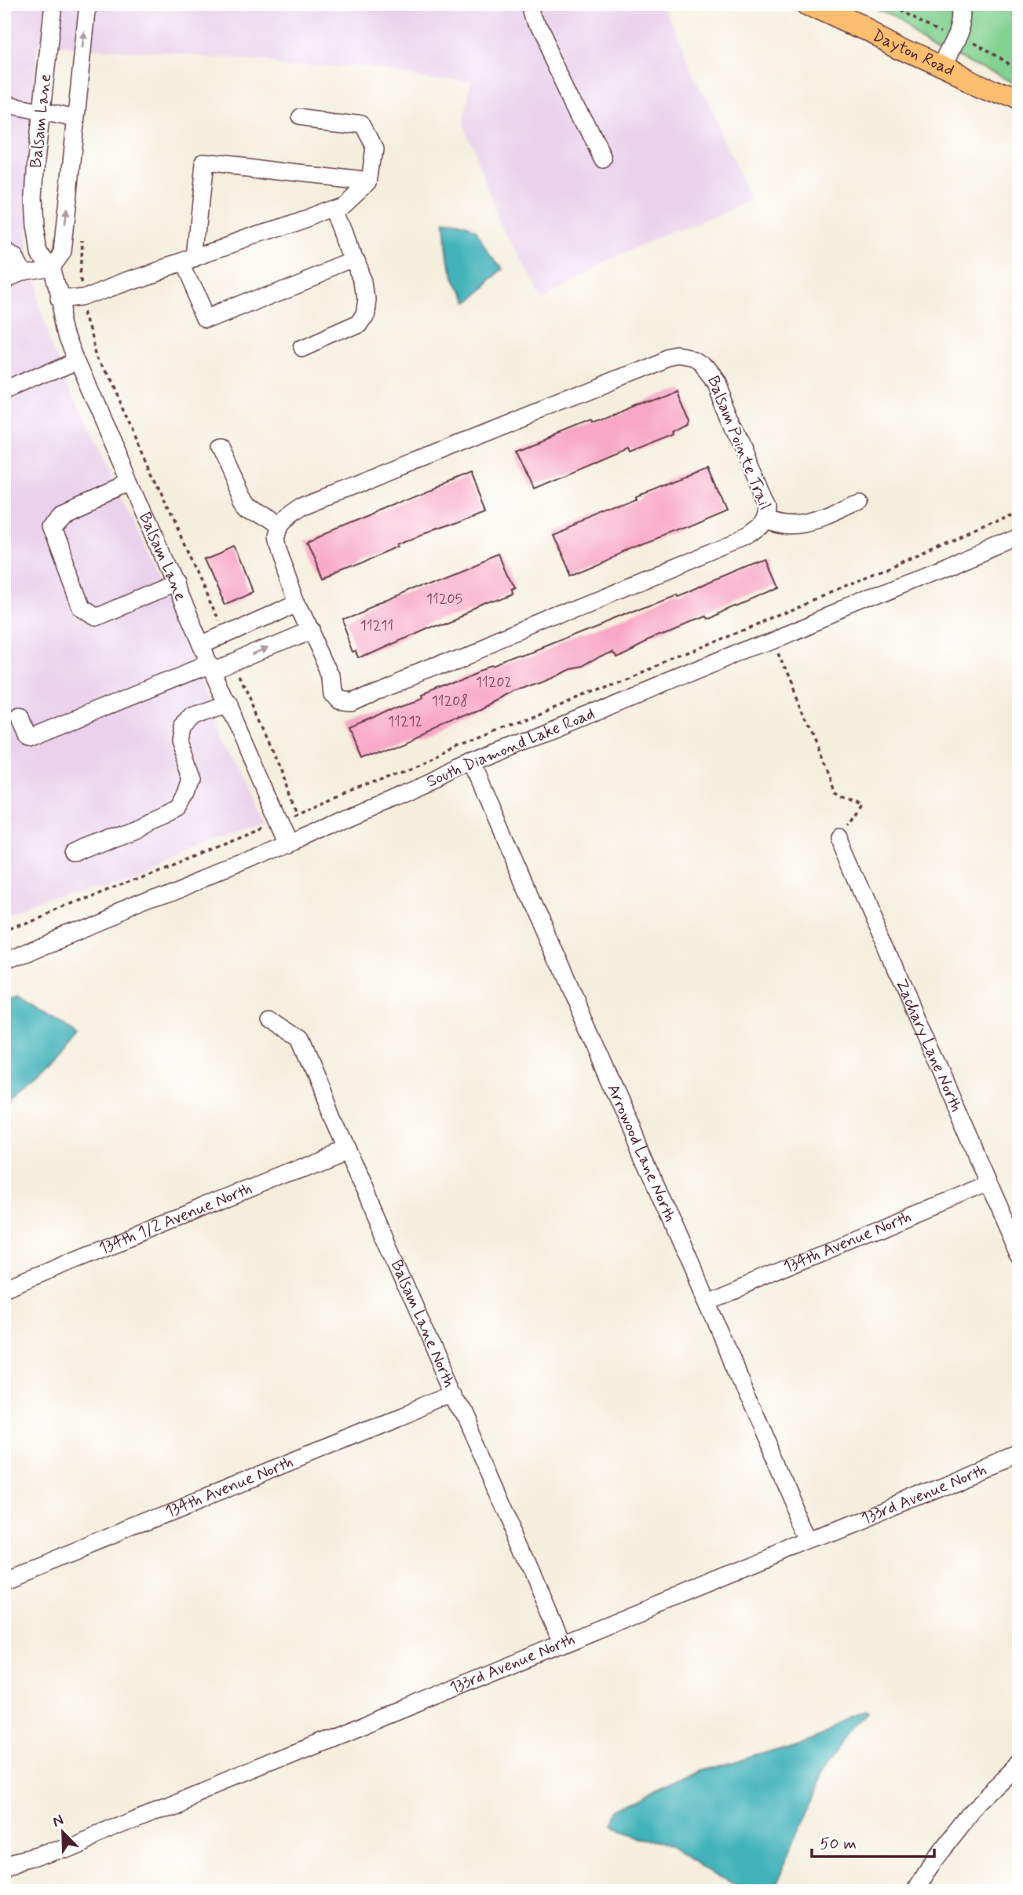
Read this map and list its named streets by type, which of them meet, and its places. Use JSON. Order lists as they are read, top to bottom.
{
  "streets": {
    "main road": ["Dayton Road"],
    "street": [
      "Balsam Lane",
      "Balsam Pointe Trail",
      "South Diamond Lake Road",
      "Zachary Lane North",
      "Arrowood Lane North",
      "134th 1/2 Avenue North",
      "134th Avenue North",
      "Balsam Lane North",
      "133rd Avenue North"
    ]
  },
  "crossings": [
    ["Balsam Lane", "South Diamond Lake Road"],
    ["South Diamond Lake Road", "Arrowood Lane North"],
    ["Zachary Lane North", "134th Avenue North"],
    ["Arrowood Lane North", "134th Avenue North"],
    ["Arrowood Lane North", "133rd Avenue North"],
    ["134th 1/2 Avenue North", "Balsam Lane North"],
    ["134th Avenue North", "Balsam Lane North"],
    ["Balsam Lane North", "133rd Avenue North"]
  ],
  "house_numbers": [
    "11205",
    "11211",
    "11202",
    "11208",
    "11212"
  ],
  "scale_bar": "50 m",
  "north": "top left"
}
